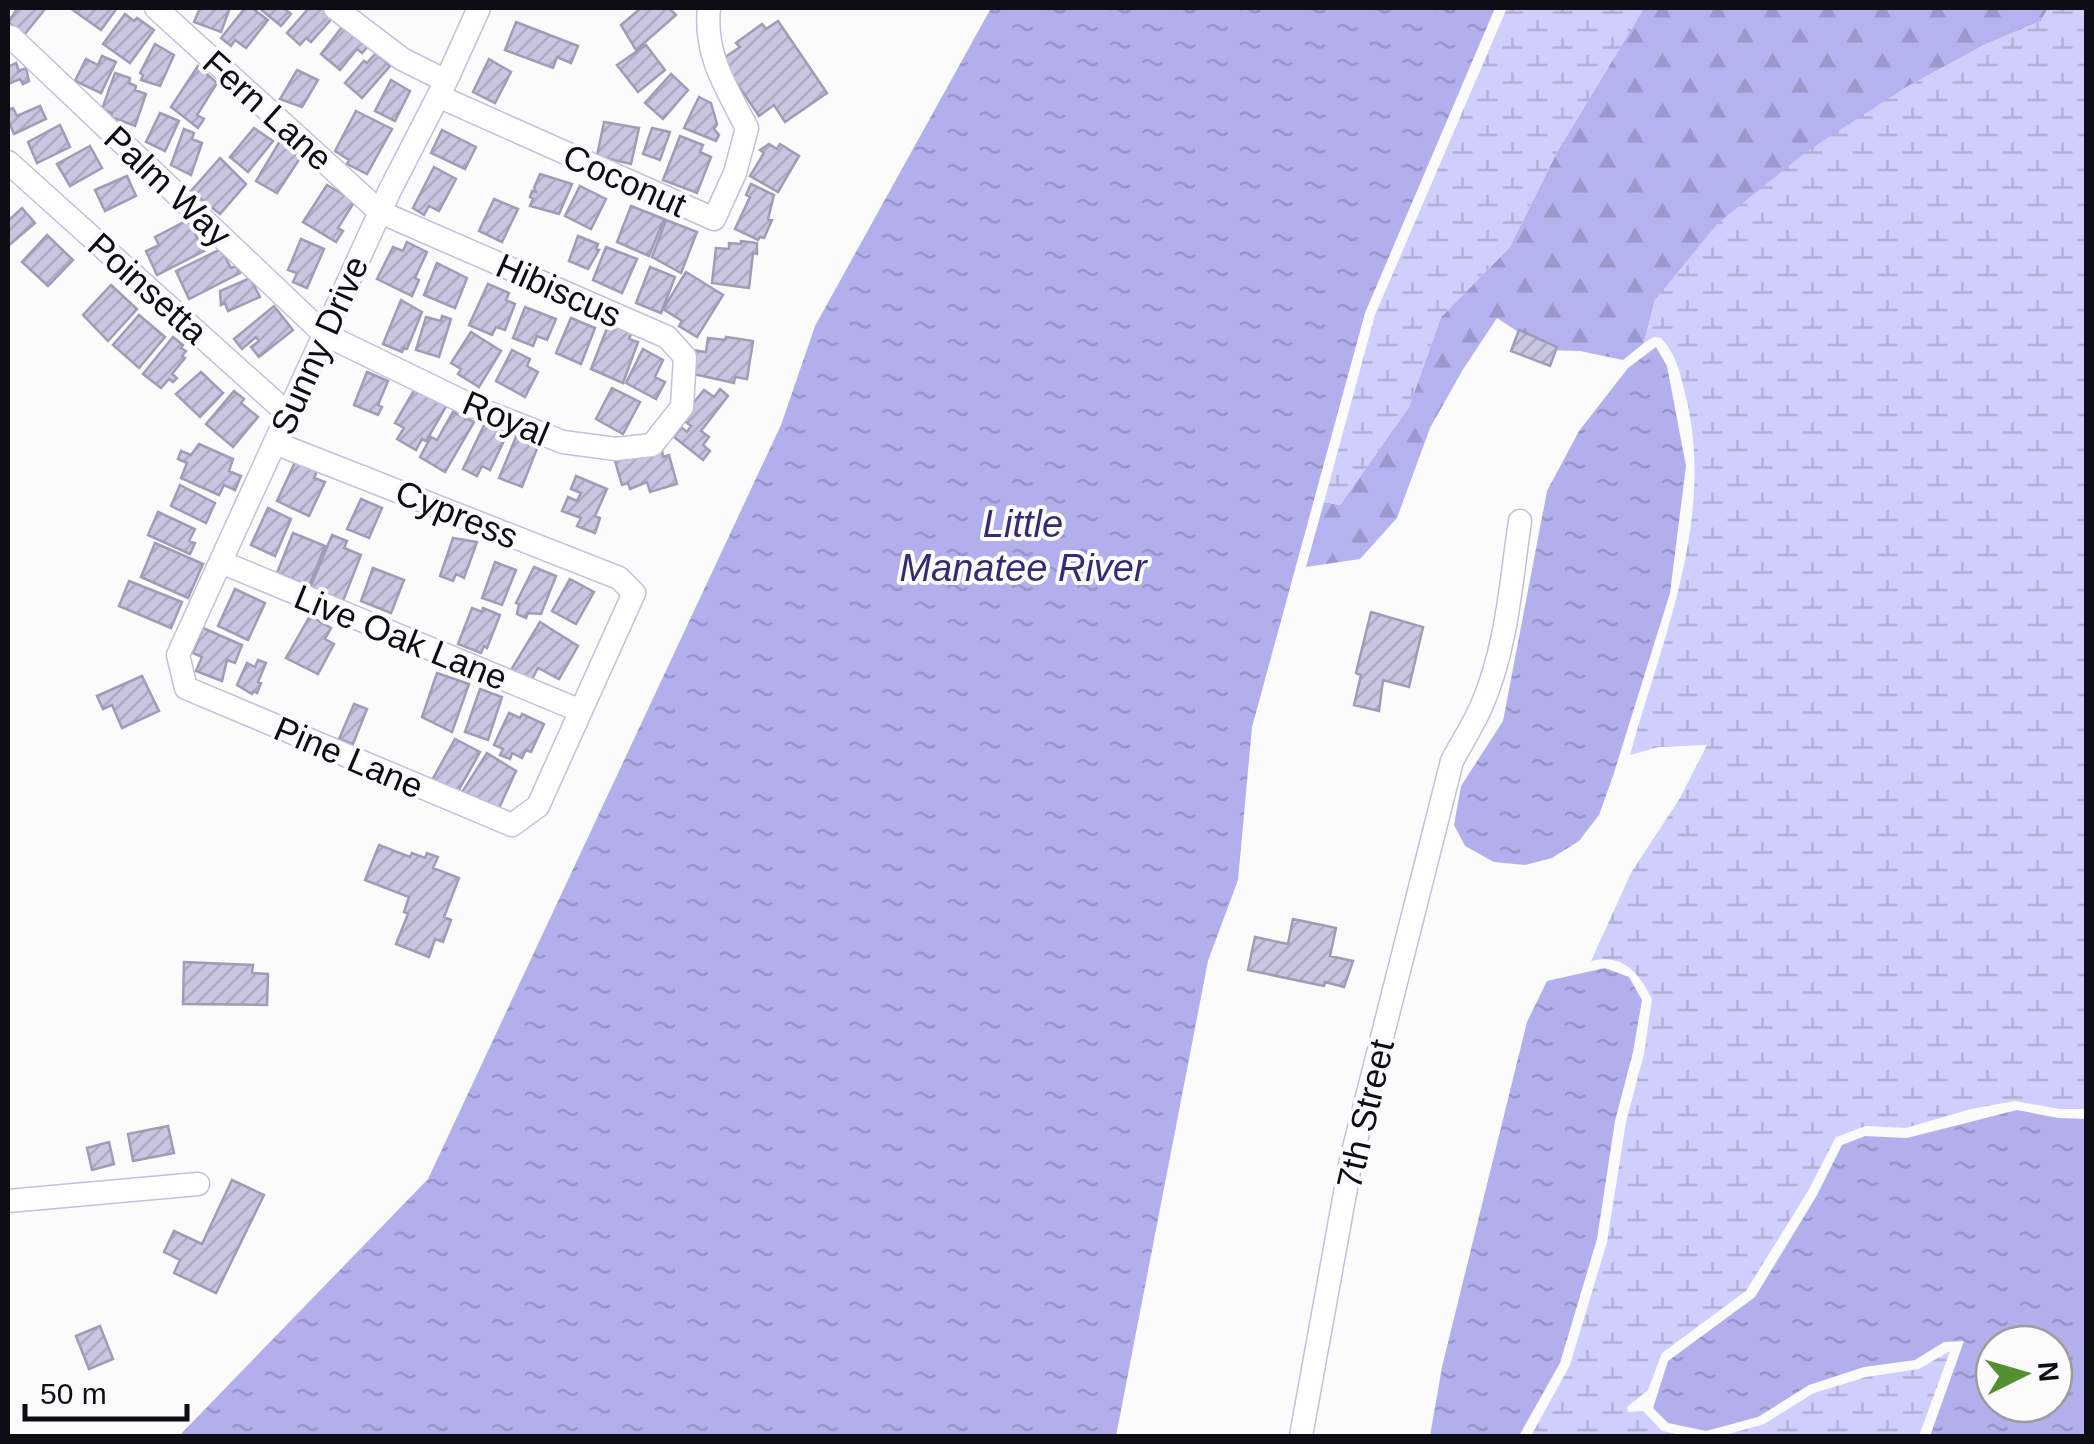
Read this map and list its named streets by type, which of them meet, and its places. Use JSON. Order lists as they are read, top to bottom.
{
  "streets": {
    "street": [
      "Fern Lane",
      "Coconut",
      "Palm Way",
      "Poinsetta",
      "Hibiscus",
      "Sunny Drive",
      "Royal",
      "Cypress",
      "Live Oak Lane",
      "Pine Lane",
      "7th Street"
    ]
  },
  "crossings": [
    ["Fern Lane", "Hibiscus"],
    ["Fern Lane", "Sunny Drive"],
    ["Coconut", "Sunny Drive"],
    ["Palm Way", "Sunny Drive"],
    ["Palm Way", "Royal"],
    ["Poinsetta", "Sunny Drive"],
    ["Hibiscus", "Sunny Drive"],
    ["Hibiscus", "Royal"],
    ["Sunny Drive", "Royal"],
    ["Sunny Drive", "Cypress"],
    ["Sunny Drive", "Live Oak Lane"],
    ["Sunny Drive", "Pine Lane"],
    ["Cypress", "Live Oak Lane"],
    ["Cypress", "Pine Lane"],
    ["Live Oak Lane", "Pine Lane"]
  ],
  "water": ["Little Manatee River"],
  "scale_bar": "50 m",
  "north": "right"
}
